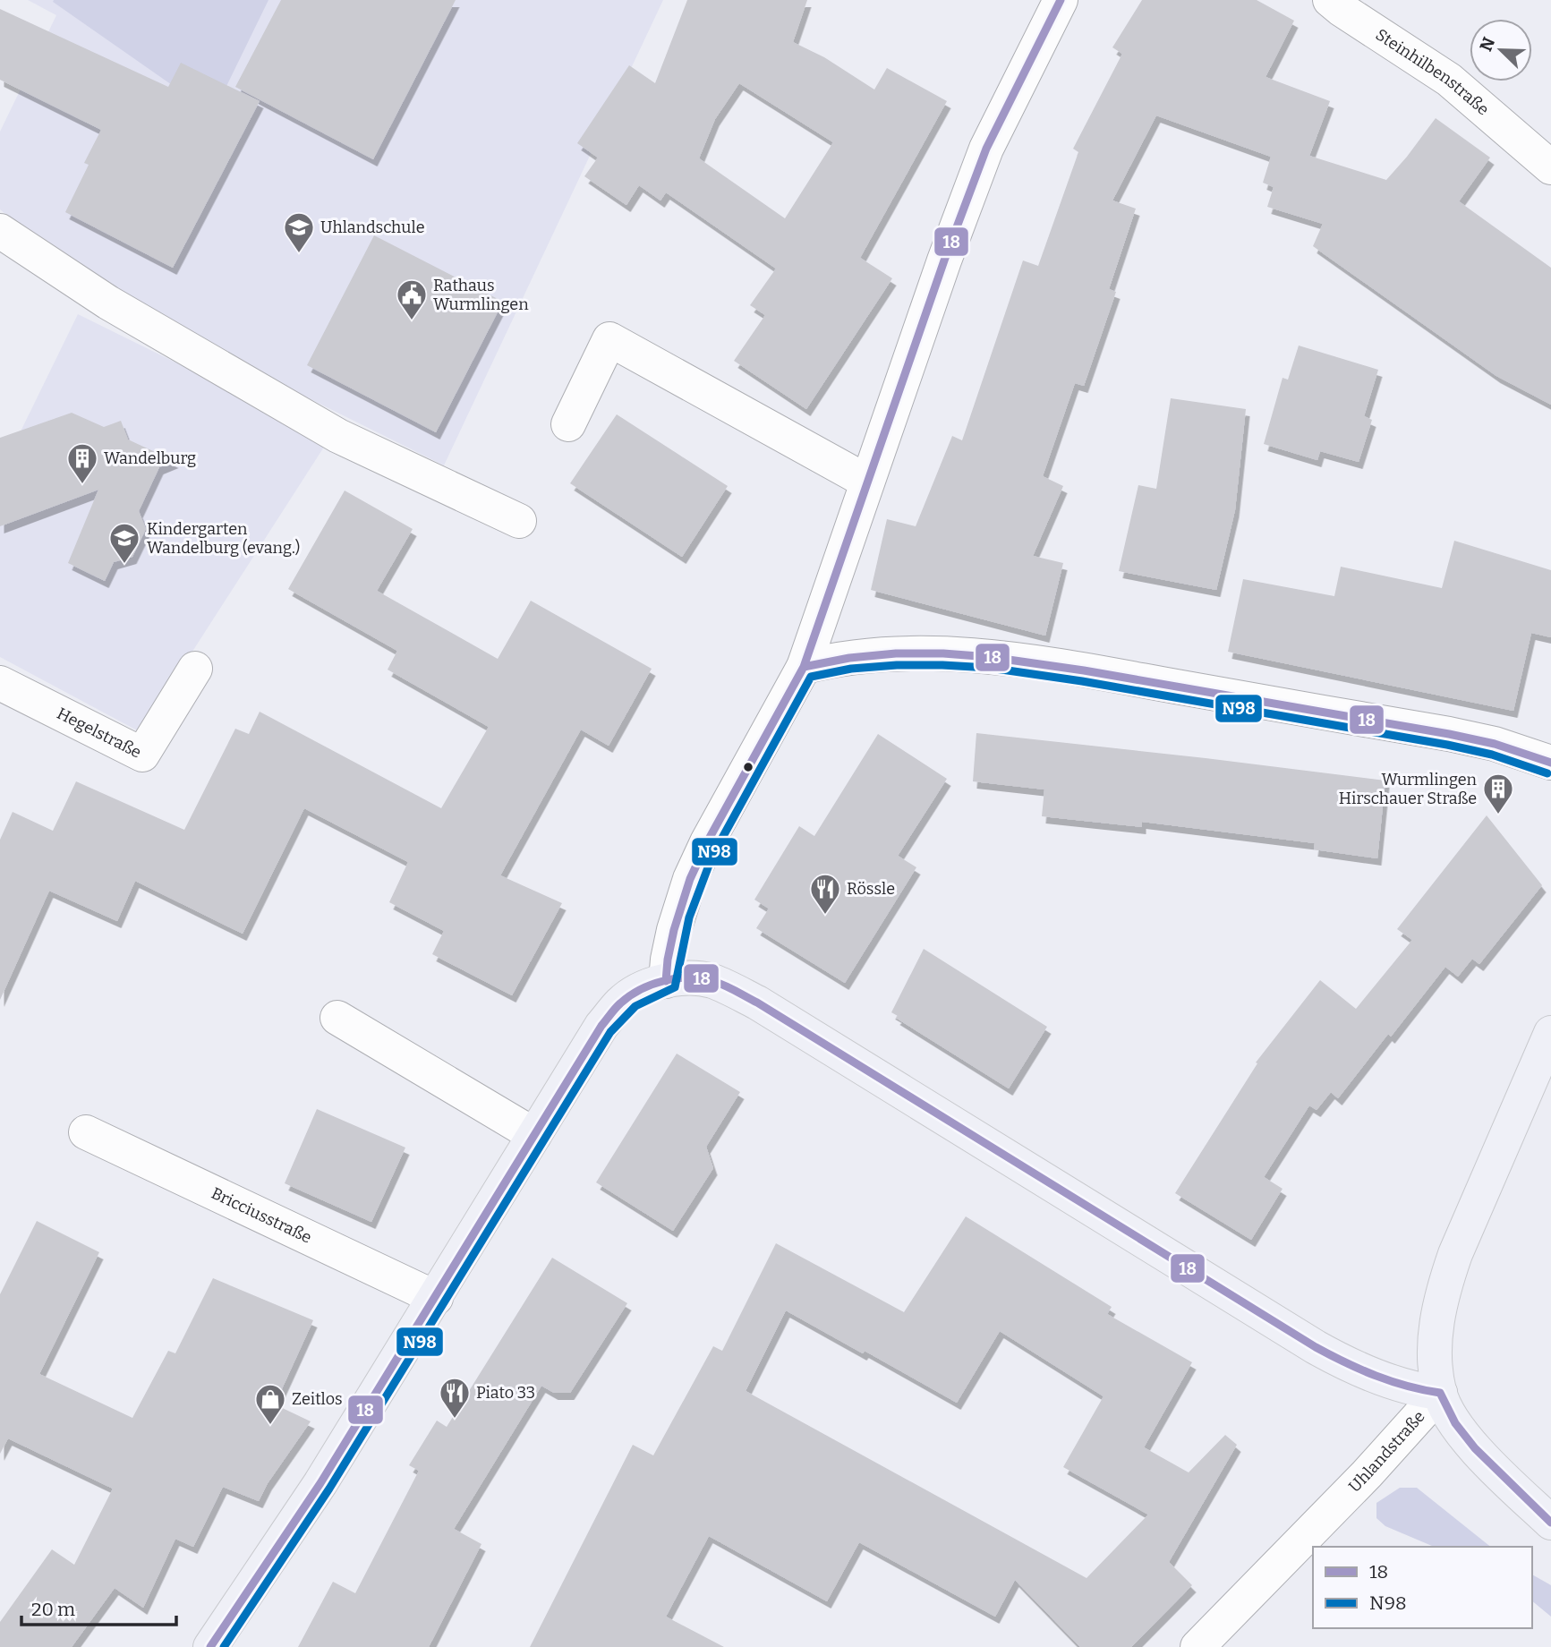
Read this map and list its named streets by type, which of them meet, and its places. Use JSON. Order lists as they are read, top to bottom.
{
  "streets": {
    "street": [
      "Steinhilbenstraße",
      "Hegelstraße",
      "Bricciusstraße",
      "Uhlandstraße"
    ]
  },
  "places": {
    "school or university": ["Uhlandschule", "Kindergarten Wandelburg (evang.)"],
    "public building": ["Rathaus Wurmlingen"],
    "building": ["Wandelburg", "Wurmlingen Hirschauer Straße"],
    "restaurant": ["Rössle", "Piato 33"],
    "shop": ["Zeitlos"]
  },
  "lines": ["transit line 18", "transit line N98"],
  "legend": ["18", "N98"],
  "scale_bar": "20 m",
  "north": "top left"
}
